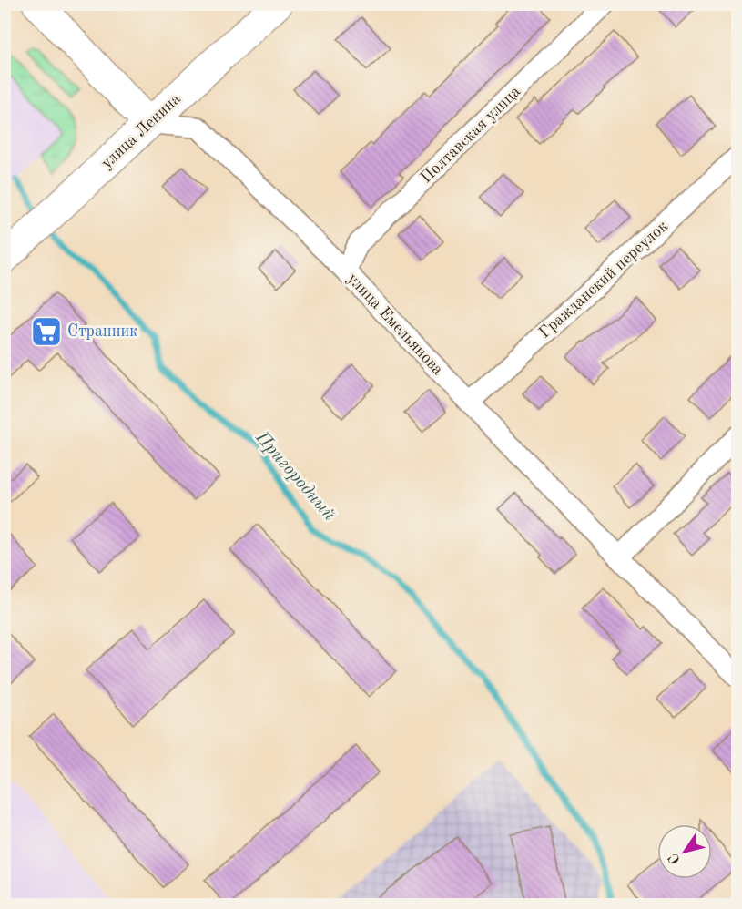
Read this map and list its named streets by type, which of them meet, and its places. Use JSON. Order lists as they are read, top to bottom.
{
  "streets": {
    "main road": ["улица Ленина"],
    "street": ["Полтавская улица", "Гражданский переулок", "улица Емельянова"]
  },
  "crossings": [
    ["улица Ленина", "улица Емельянова"],
    ["Полтавская улица", "улица Емельянова"],
    ["Гражданский переулок", "улица Емельянова"]
  ],
  "water": ["Пригородный"],
  "places": {
    "supermarket": ["Странник"]
  },
  "north": "bottom left"
}
